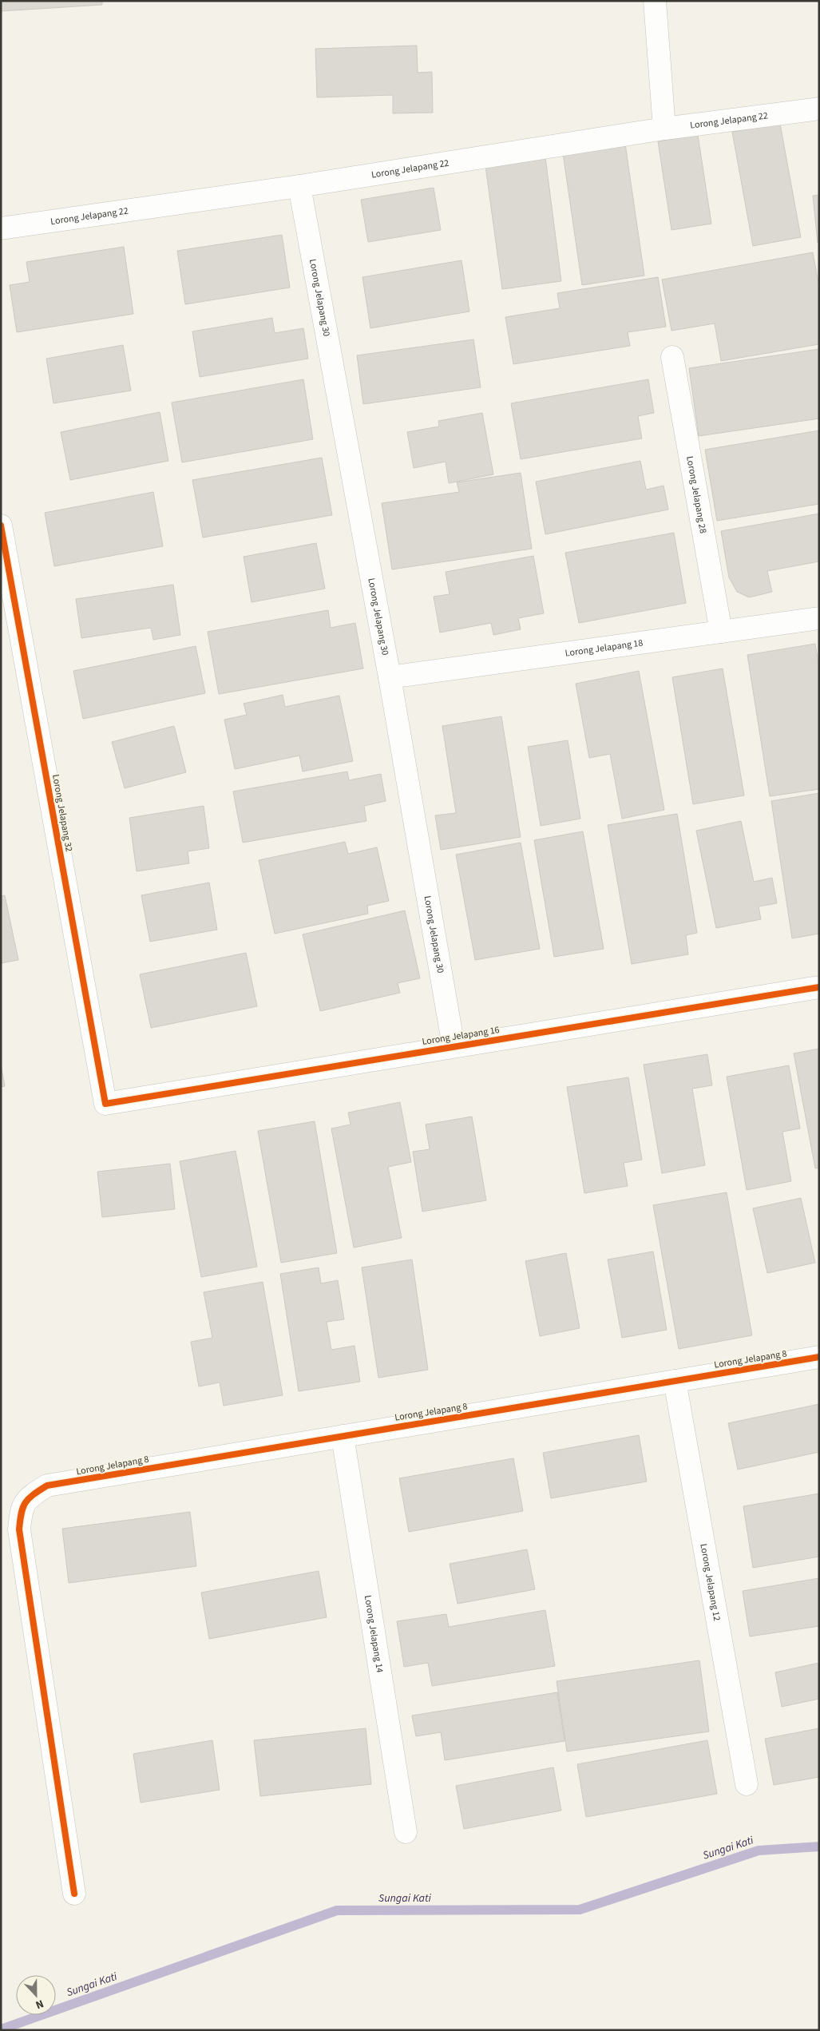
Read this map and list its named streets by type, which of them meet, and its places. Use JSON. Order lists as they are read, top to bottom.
{
  "streets": {
    "street": [
      "Lorong Jelapang 22",
      "Lorong Jelapang 30",
      "Lorong Jelapang 28",
      "Lorong Jelapang 18",
      "Lorong Jelapang 32",
      "Lorong Jelapang 16",
      "Lorong Jelapang 8",
      "Lorong Jelapang 12",
      "Lorong Jelapang 14"
    ]
  },
  "crossings": [
    ["Lorong Jelapang 22", "Lorong Jelapang 30"],
    ["Lorong Jelapang 30", "Lorong Jelapang 18"],
    ["Lorong Jelapang 30", "Lorong Jelapang 16"],
    ["Lorong Jelapang 28", "Lorong Jelapang 18"],
    ["Lorong Jelapang 32", "Lorong Jelapang 16"],
    ["Lorong Jelapang 8", "Lorong Jelapang 12"],
    ["Lorong Jelapang 8", "Lorong Jelapang 14"]
  ],
  "water": ["Sungai Kati"],
  "north": "bottom"
}
